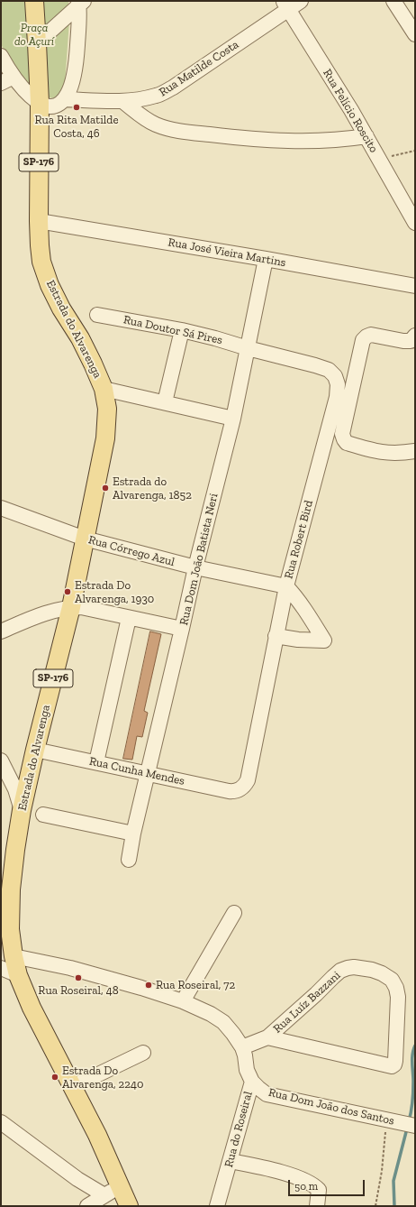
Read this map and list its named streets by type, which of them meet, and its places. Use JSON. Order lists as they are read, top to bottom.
{
  "streets": {
    "main road": ["SP-176", "Estrada do Alvarenga"],
    "street": [
      "Rua Matilde Costa",
      "Rua Felício Roscito",
      "Rua José Vieira Martins",
      "Rua Doutor Sá Pires",
      "Rua Robert Bird",
      "Rua Córrego Azul",
      "Rua Dom João Batista Neri",
      "Rua Cunha Mendes",
      "Rua Luíz Bazzani",
      "Rua Dom João dos Santos",
      "Rua do Roseiral"
    ]
  },
  "crossings": [
    ["Rua Matilde Costa", "Rua Felício Roscito"],
    ["Rua José Vieira Martins", "Estrada do Alvarenga"],
    ["Rua José Vieira Martins", "Rua Dom João Batista Neri"],
    ["Estrada do Alvarenga", "Rua Córrego Azul"],
    ["Estrada do Alvarenga", "Rua Cunha Mendes"],
    ["Estrada do Alvarenga", "Rua do Roseiral"],
    ["Rua Doutor Sá Pires", "Rua Robert Bird"],
    ["Rua Doutor Sá Pires", "Rua Dom João Batista Neri"],
    ["Rua Robert Bird", "Rua Córrego Azul"],
    ["Rua Robert Bird", "Rua Dom João Batista Neri"],
    ["Rua Robert Bird", "Rua Cunha Mendes"],
    ["Rua Córrego Azul", "Rua Dom João Batista Neri"],
    ["Rua Dom João Batista Neri", "Rua Cunha Mendes"],
    ["Rua Luíz Bazzani", "Rua do Roseiral"],
    ["Rua Dom João dos Santos", "Rua do Roseiral"]
  ],
  "parks": ["Praça do Açurí"],
  "places": [
    "Rua Rita Matilde Costa, 46",
    "Estrada do Alvarenga, 1852",
    "Estrada Do Alvarenga, 1930",
    "Rua Roseiral, 48",
    "Rua Roseiral, 72",
    "Estrada Do Alvarenga, 2240"
  ],
  "scale_bar": "50 m"
}
